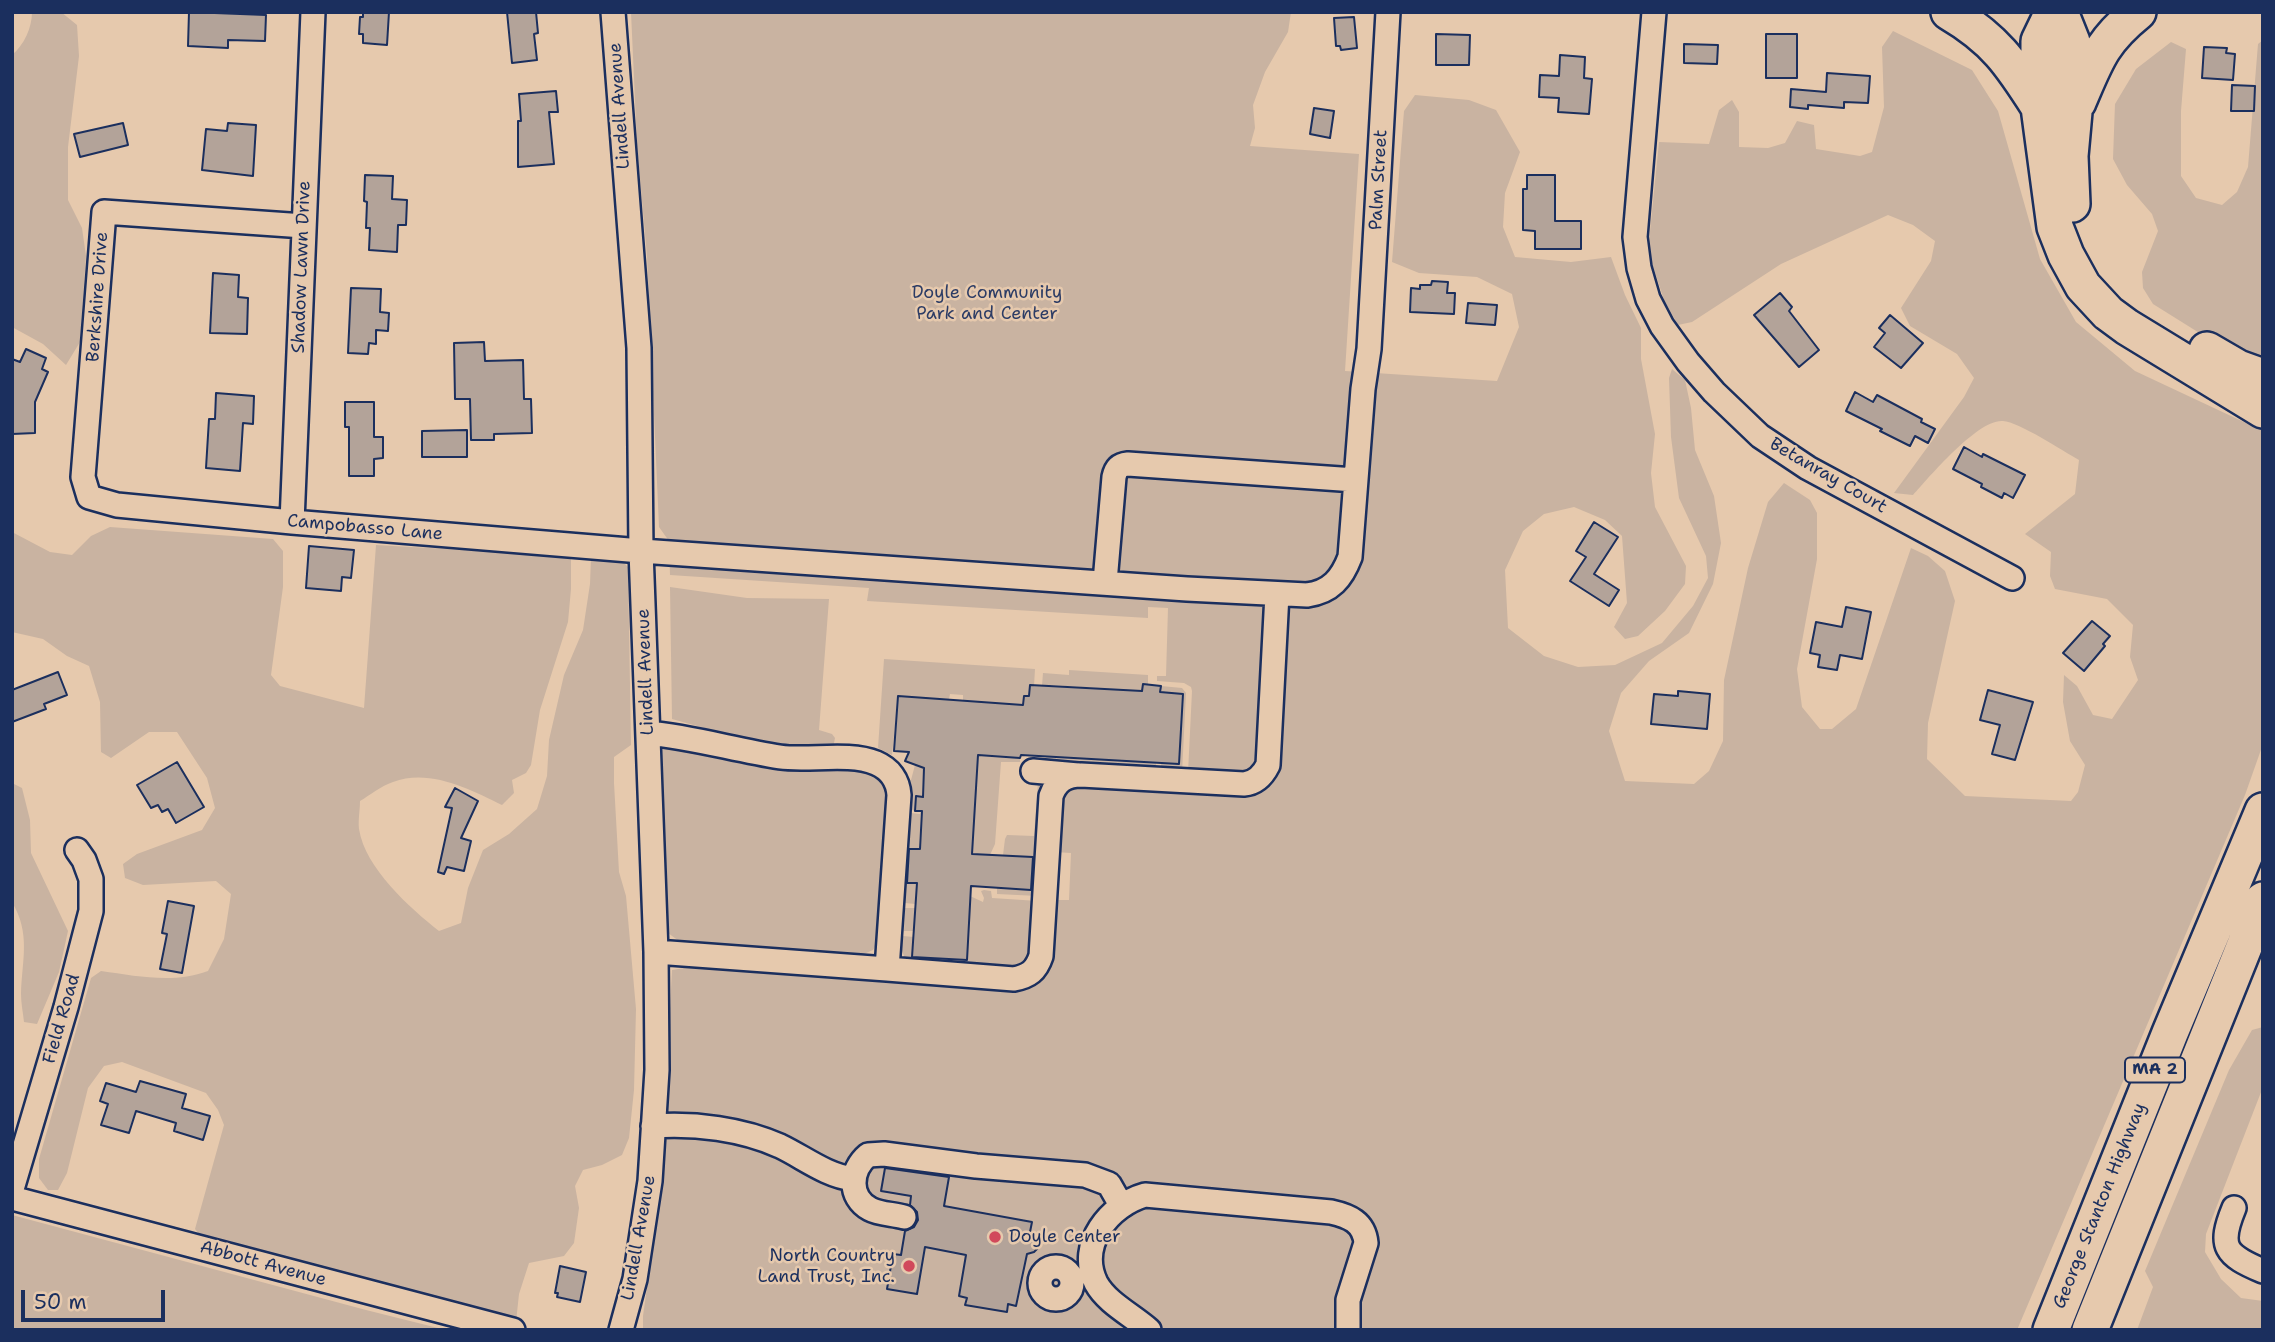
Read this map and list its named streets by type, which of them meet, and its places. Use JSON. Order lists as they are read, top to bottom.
{
  "streets": {
    "highway": ["MA 2", "George Stanton Highway"],
    "street": [
      "Lindell Avenue",
      "Palm Street",
      "Shadow Lawn Drive",
      "Berkshire Drive",
      "Betanray Court",
      "Campobasso Lane",
      "Field Road",
      "Abbott Avenue"
    ]
  },
  "crossings": [
    ["Lindell Avenue", "Campobasso Lane"],
    ["Palm Street", "Campobasso Lane"],
    ["Shadow Lawn Drive", "Berkshire Drive"],
    ["Shadow Lawn Drive", "Campobasso Lane"],
    ["Berkshire Drive", "Campobasso Lane"]
  ],
  "parks": ["Doyle Community Park and Center"],
  "places": ["Doyle Center", "North Country Land Trust, Inc."],
  "scale_bar": "50 m"
}
